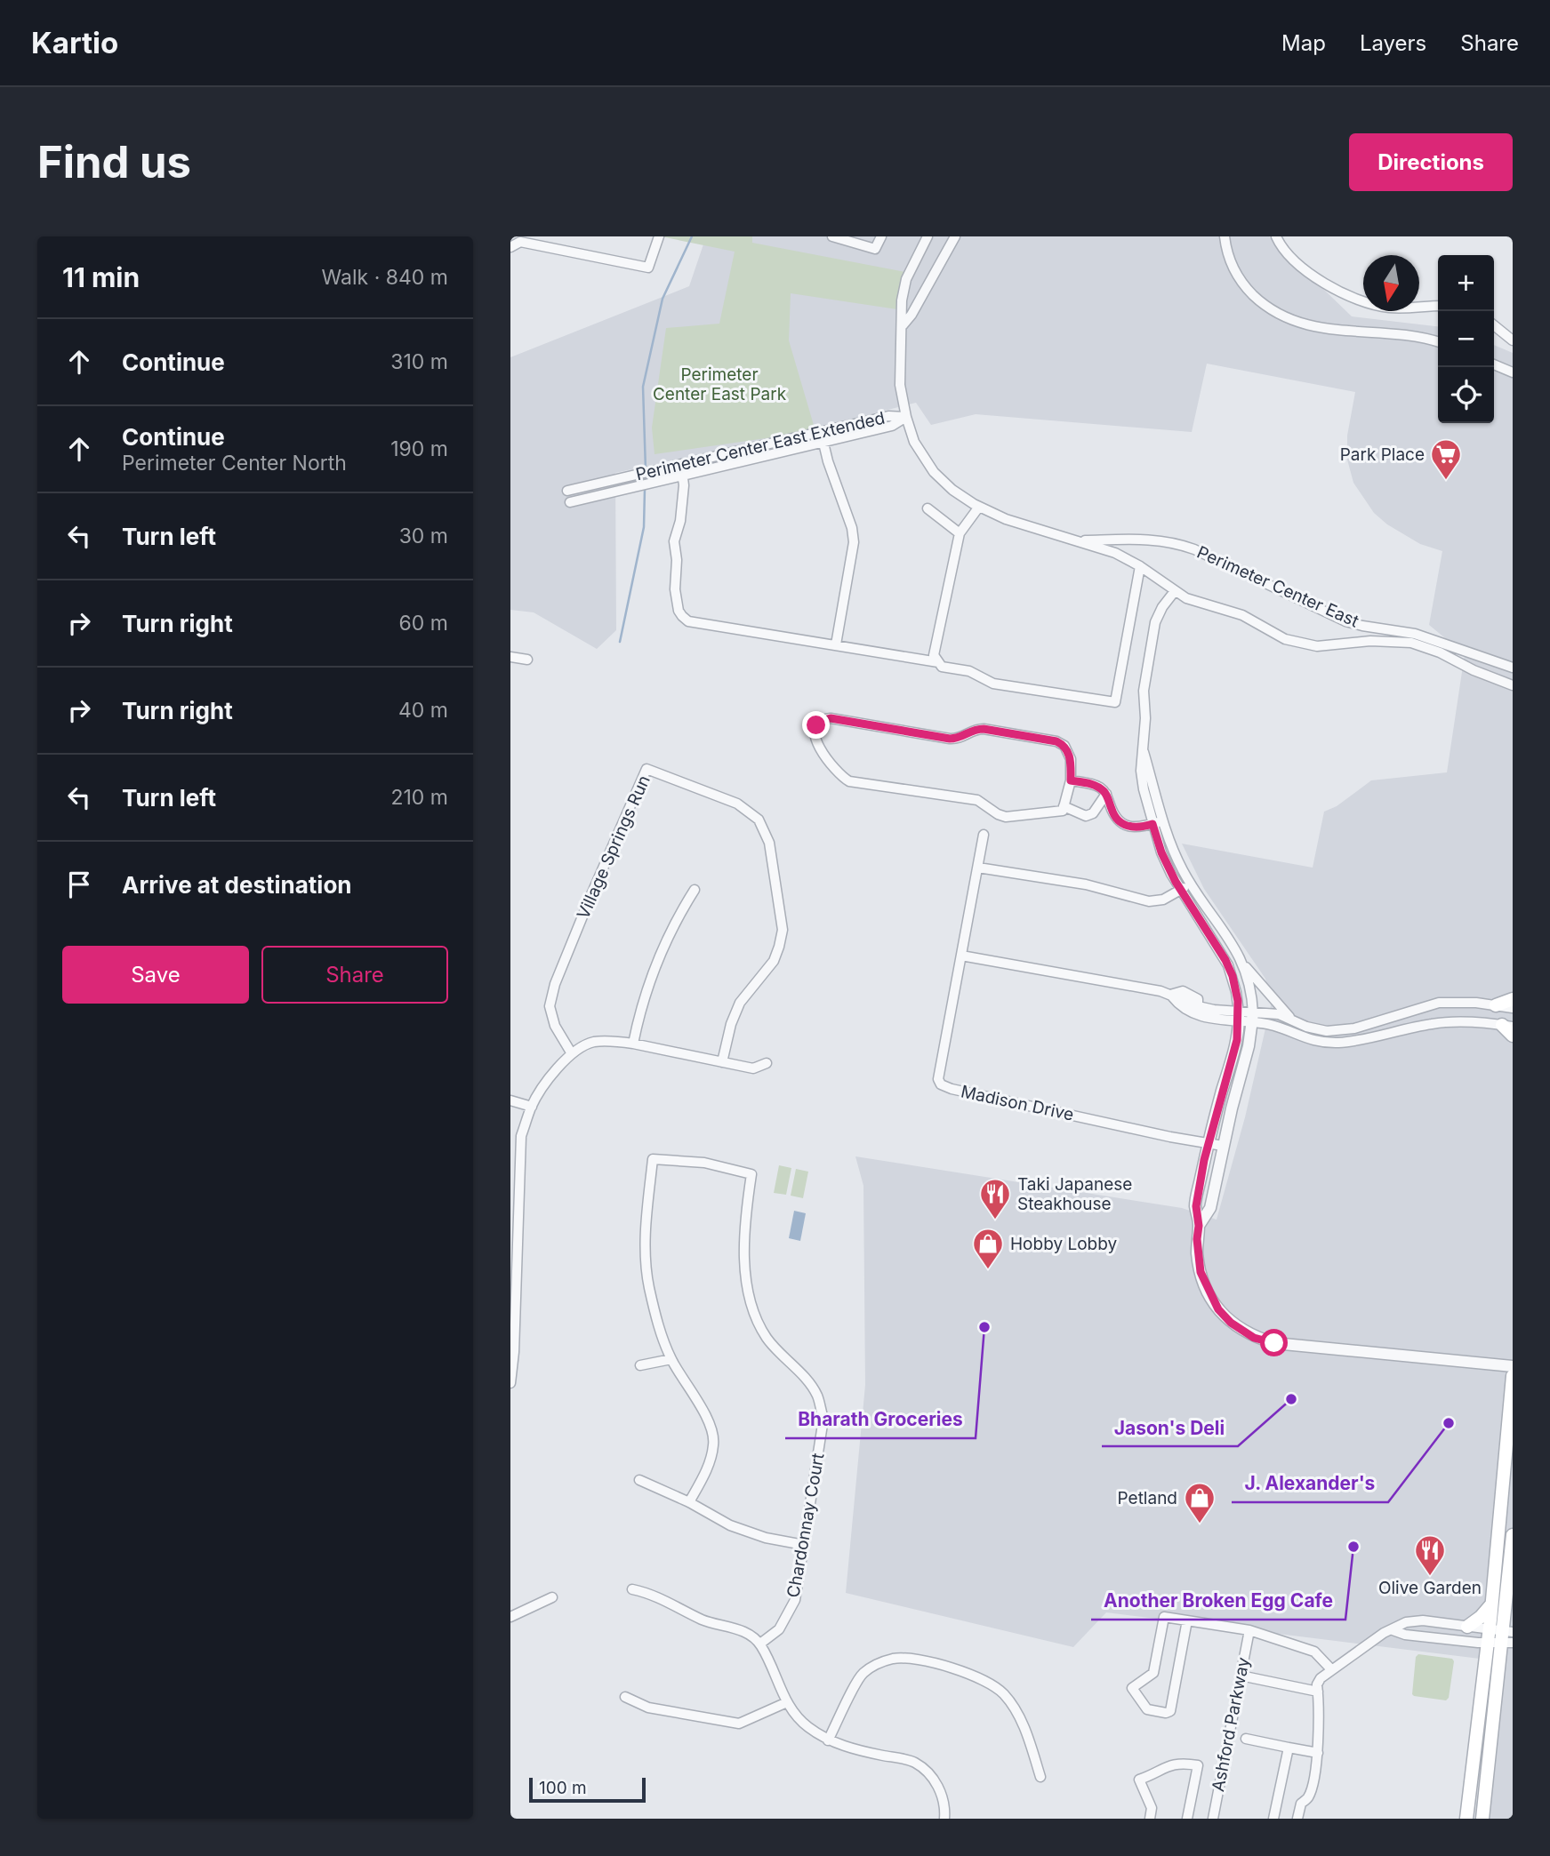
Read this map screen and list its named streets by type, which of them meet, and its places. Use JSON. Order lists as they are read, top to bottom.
{
  "streets": {
    "street": [
      "Perimeter Center East Extended",
      "Perimeter Center East",
      "Village Springs Run",
      "Madison Drive",
      "Chardonnay Court",
      "Ashford Parkway"
    ]
  },
  "crossings": [
    ["Perimeter Center East Extended", "Perimeter Center East"]
  ],
  "parks": ["Perimeter Center East Park"],
  "places": {
    "supermarket": ["Park Place"],
    "restaurant": ["Taki Japanese Steakhouse", "Olive Garden"],
    "shop": ["Hobby Lobby", "Petland"],
    "other": [
      "Bharath Groceries",
      "Jason's Deli",
      "J. Alexander's",
      "Another Broken Egg Cafe"
    ]
  },
  "scale_bar": "100 m",
  "north": "bottom",
  "page": {
    "header": "Kartio",
    "nav": ["Map", "Layers", "Share"],
    "buttons": [
      "Directions",
      ["Save", "Share"]
    ],
    "title": "Find us",
    "heading": ["11 min", "Walk · 840 m"],
    "map_buttons": ["+", "−"],
    "list": [
      ["Continue", "310 m"],
      ["Continue", "Perimeter Center North", "190 m"],
      ["Turn left", "30 m"],
      ["Turn right", "60 m"],
      ["Turn right", "40 m"],
      ["Turn left", "210 m"],
      "Arrive at destination"
    ],
    "scale": "100 m"
  }
}
